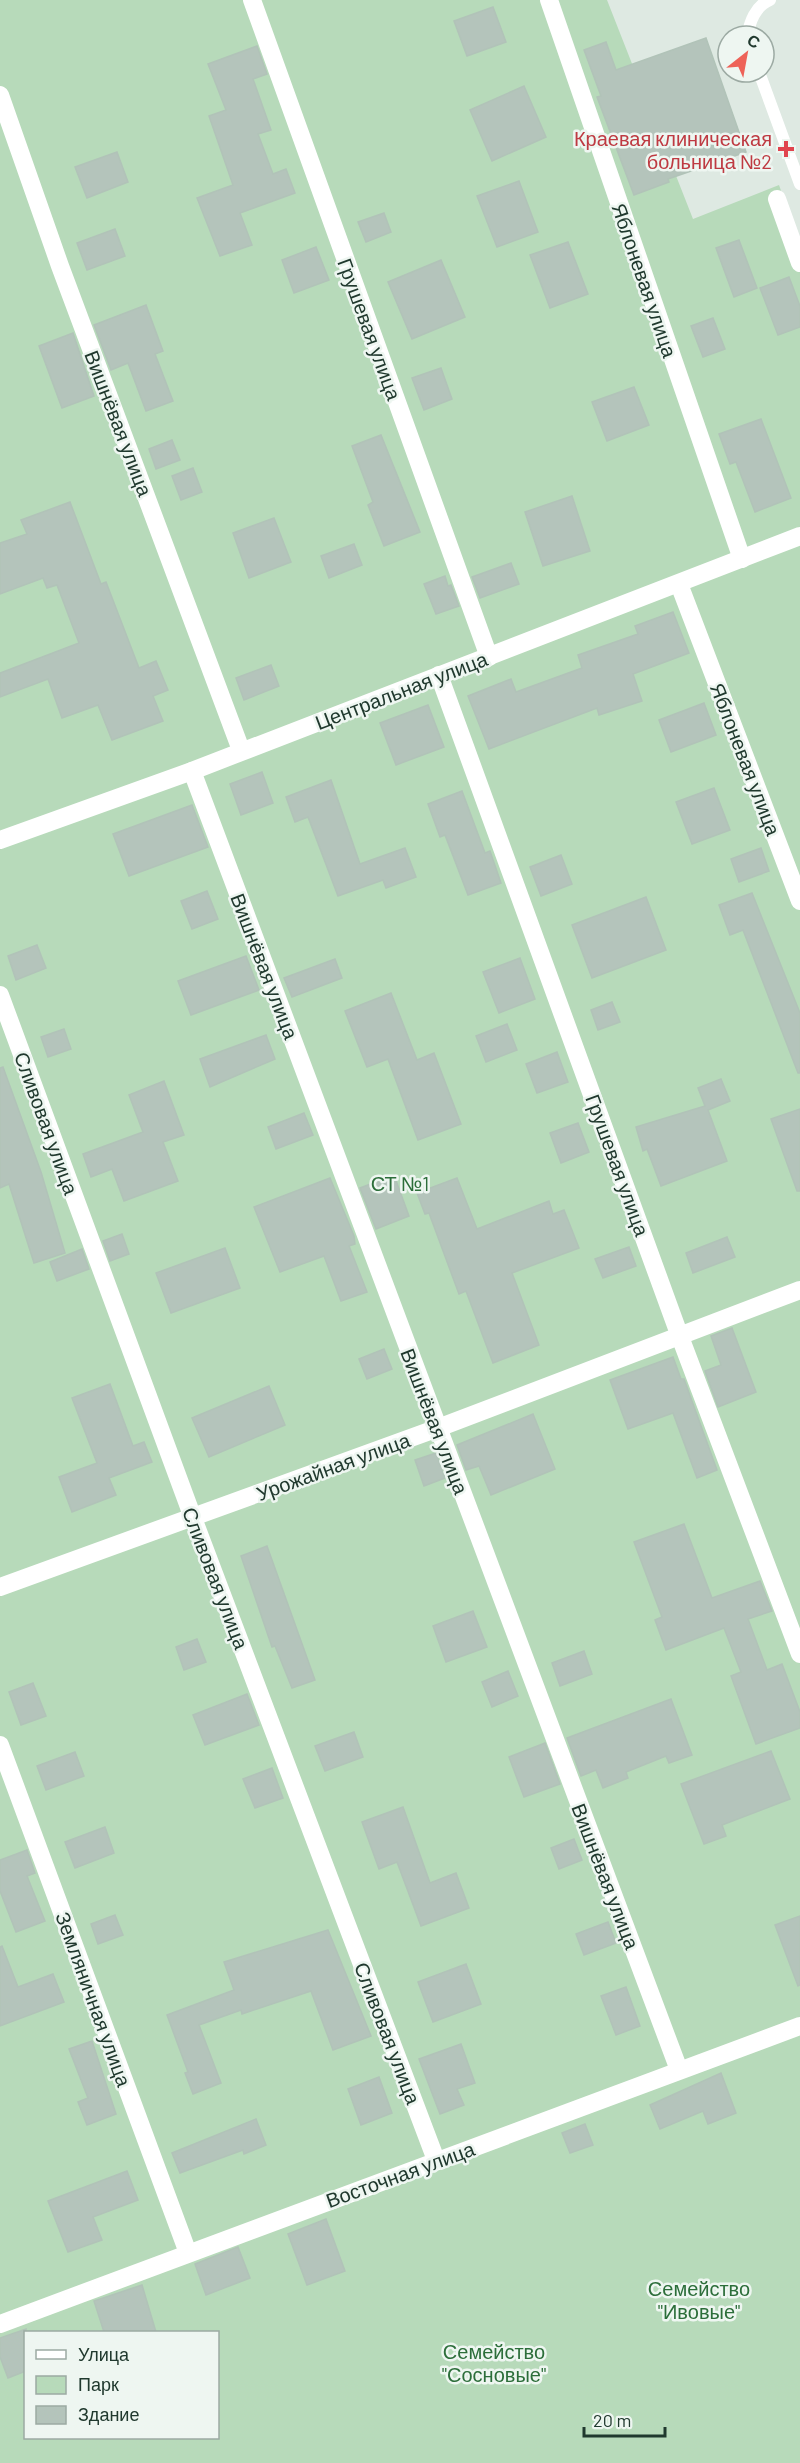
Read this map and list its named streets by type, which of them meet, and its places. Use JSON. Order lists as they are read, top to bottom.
{
  "streets": {
    "street": [
      "Яблоневая улица",
      "Грушевая улица",
      "Вишнёвая улица",
      "Центральная улица",
      "Сливовая улица",
      "Урожайная улица",
      "Земляничная улица",
      "Восточная улица"
    ]
  },
  "crossings": [
    ["Яблоневая улица", "Центральная улица"],
    ["Грушевая улица", "Центральная улица"],
    ["Грушевая улица", "Урожайная улица"],
    ["Вишнёвая улица", "Центральная улица"],
    ["Вишнёвая улица", "Урожайная улица"],
    ["Вишнёвая улица", "Восточная улица"],
    ["Сливовая улица", "Урожайная улица"],
    ["Сливовая улица", "Восточная улица"],
    ["Земляничная улица", "Восточная улица"]
  ],
  "parks": ["СТ №1", "Семейство \"Ивовые\"", "Семейство \"Сосновые\""],
  "places": {
    "health": ["Краевая клиническая больница №2"]
  },
  "legend": ["Улица", "Парк", "Здание"],
  "scale_bar": "20 m",
  "north": "top right"
}
